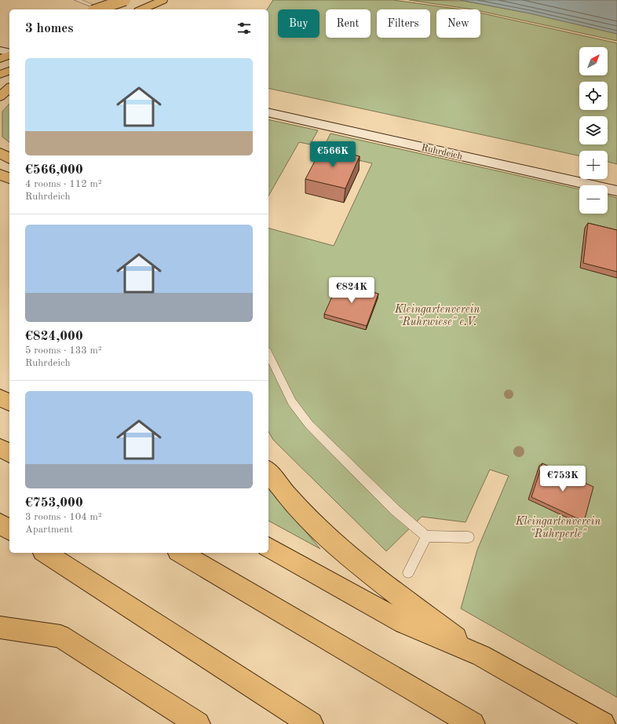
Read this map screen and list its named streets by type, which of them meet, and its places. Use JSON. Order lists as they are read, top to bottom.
{
  "streets": {
    "main road": ["Ruhrdeich"]
  },
  "parks": ["Kleingartenverein \"Ruhrwiese\" e.V.", "Kleingartenverein \"Ruhrperle\""],
  "north": "top right",
  "page": {
    "chip": [
      "Buy",
      "Rent",
      "Filters",
      "New"
    ],
    "heading": "3 homes",
    "map_buttons": ["+", "−"],
    "list": [
      {
        "name": "€566,000",
        "note": "4 rooms · 112 m² · Ruhrdeich"
      },
      {
        "name": "€824,000",
        "note": "5 rooms · 133 m² · Ruhrdeich"
      },
      {
        "name": "€753,000",
        "note": "3 rooms · 104 m² · Apartment"
      }
    ],
    "price": ["€566K", "€824K", "€753K"]
  }
}
